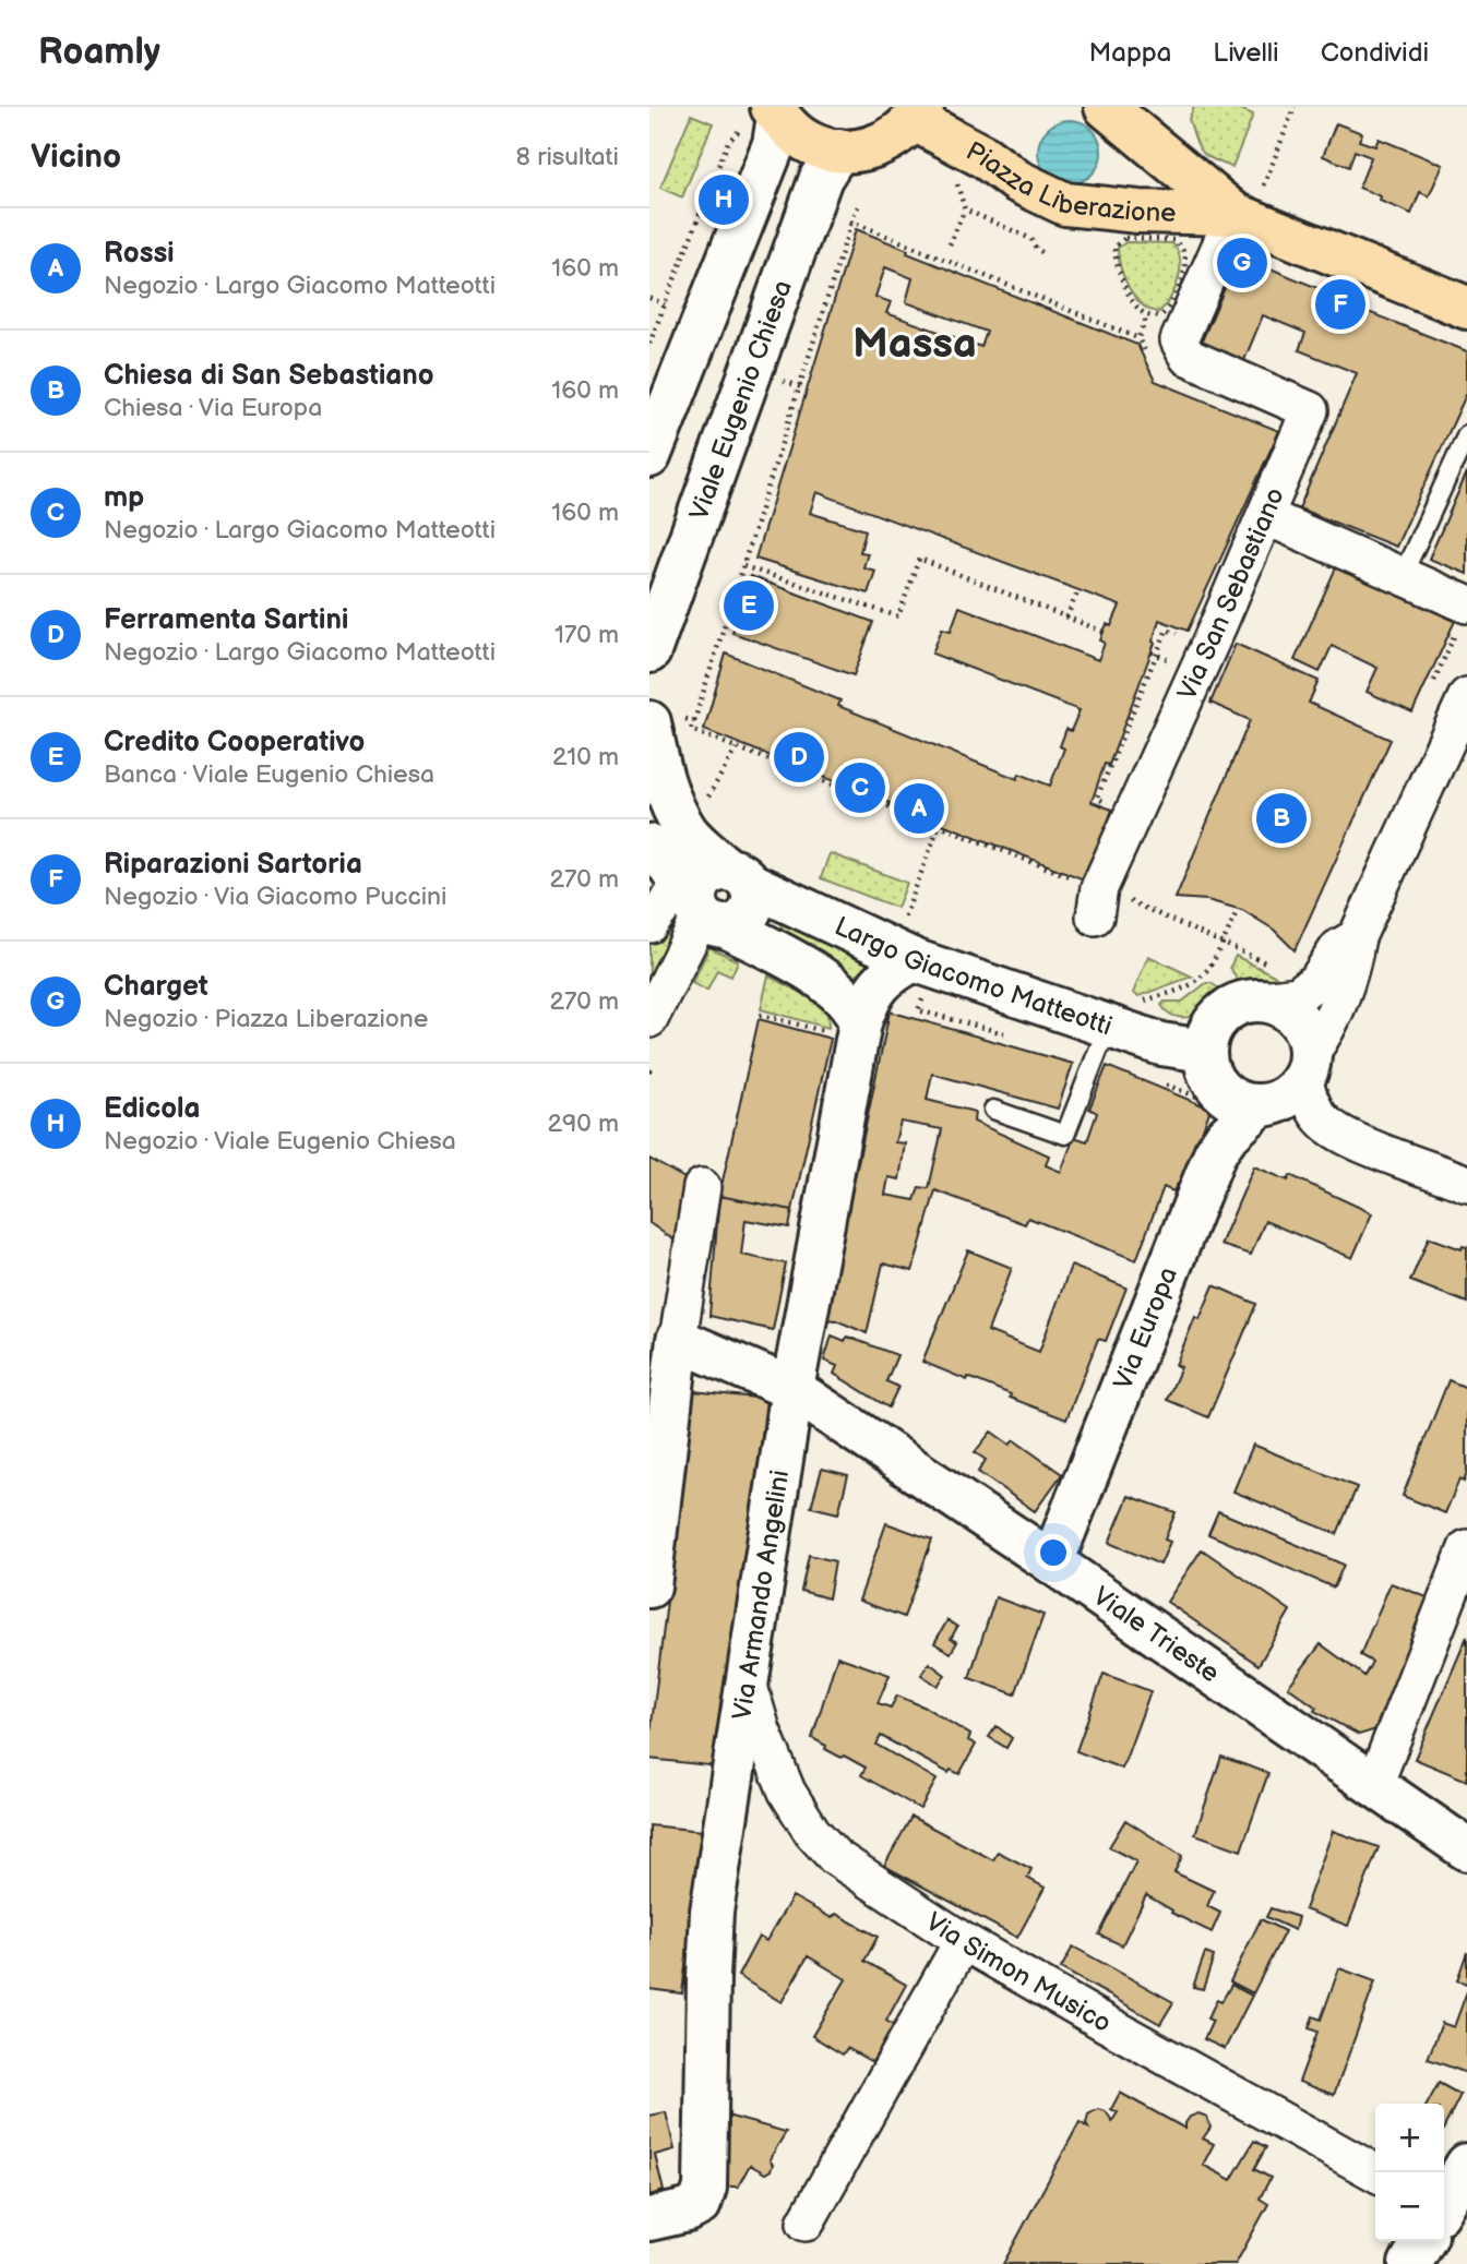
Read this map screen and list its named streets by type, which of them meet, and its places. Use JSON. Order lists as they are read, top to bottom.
{
  "streets": {
    "main road": ["Piazza Liberazione"],
    "street": [
      "Viale Eugenio Chiesa",
      "Via San Sebastiano",
      "Largo Giacomo Matteotti",
      "Via Europa",
      "Via Armando Angelini",
      "Viale Trieste",
      "Via Simon Musico"
    ]
  },
  "crossings": [
    ["Piazza Liberazione", "Via San Sebastiano"],
    ["Largo Giacomo Matteotti", "Via Europa"],
    ["Largo Giacomo Matteotti", "Via Armando Angelini"],
    ["Via Europa", "Viale Trieste"],
    ["Via Armando Angelini", "Viale Trieste"],
    ["Via Armando Angelini", "Via Simon Musico"]
  ],
  "districts": ["Massa"],
  "page": {
    "header": "Roamly",
    "nav": ["Mappa", "Livelli", "Condividi"],
    "heading": ["Vicino", "8 risultati"],
    "pins": [
      "H",
      "G",
      "F",
      "E",
      "D",
      "C",
      "A",
      "B"
    ],
    "list": [
      {
        "mark": "A",
        "name": "Rossi",
        "note": "Negozio · Largo Giacomo Matteotti",
        "value": "160 m"
      },
      {
        "mark": "B",
        "name": "Chiesa di San Sebastiano",
        "note": "Chiesa · Via Europa",
        "value": "160 m"
      },
      {
        "mark": "C",
        "name": "mp",
        "note": "Negozio · Largo Giacomo Matteotti",
        "value": "160 m"
      },
      {
        "mark": "D",
        "name": "Ferramenta Sartini",
        "note": "Negozio · Largo Giacomo Matteotti",
        "value": "170 m"
      },
      {
        "mark": "E",
        "name": "Credito Cooperativo",
        "note": "Banca · Viale Eugenio Chiesa",
        "value": "210 m"
      },
      {
        "mark": "F",
        "name": "Riparazioni Sartoria",
        "note": "Negozio · Via Giacomo Puccini",
        "value": "270 m"
      },
      {
        "mark": "G",
        "name": "Charget",
        "note": "Negozio · Piazza Liberazione",
        "value": "270 m"
      },
      {
        "mark": "H",
        "name": "Edicola",
        "note": "Negozio · Viale Eugenio Chiesa",
        "value": "290 m"
      }
    ],
    "map_buttons": ["+", "−"]
  }
}
